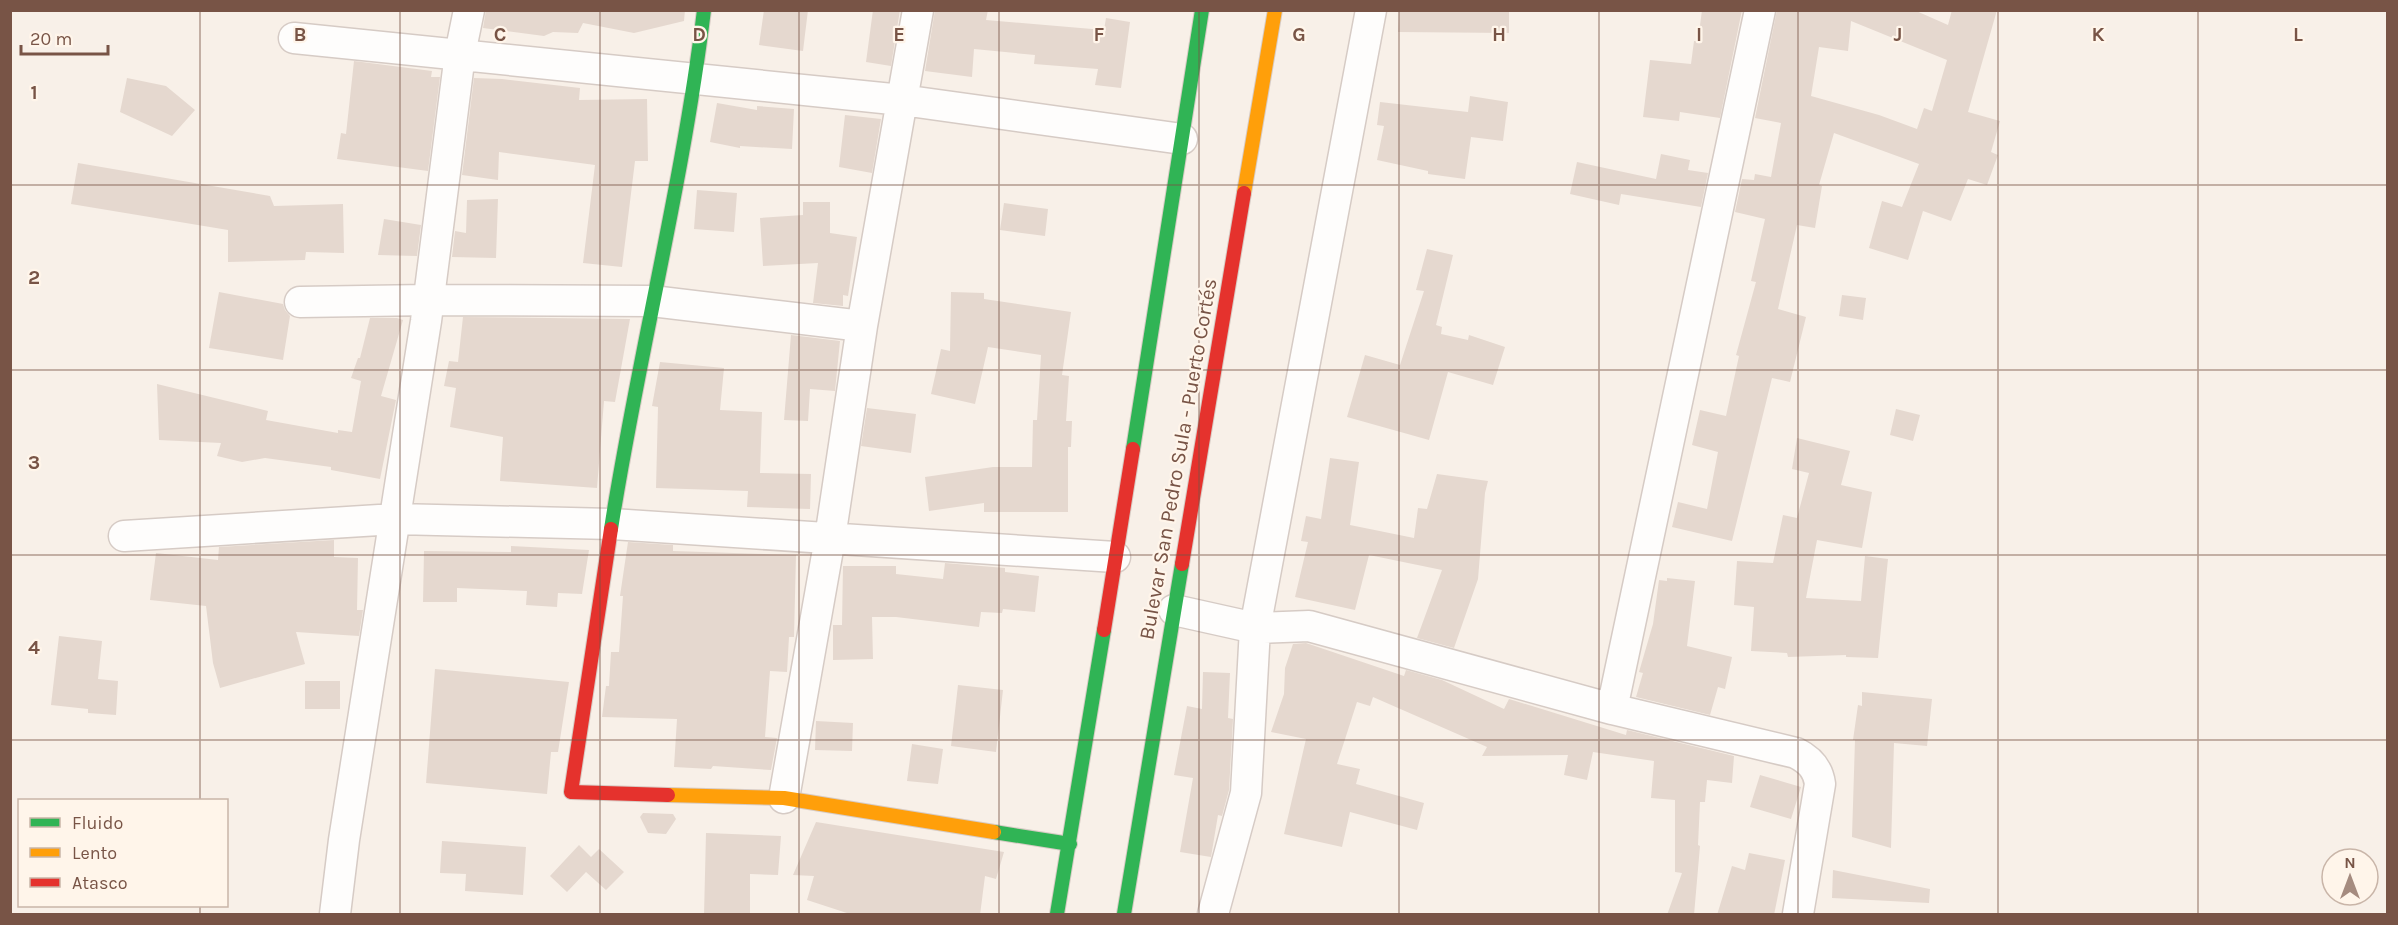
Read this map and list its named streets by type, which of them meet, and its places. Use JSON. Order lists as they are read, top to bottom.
{
  "streets": {
    "main road": ["Bulevar San Pedro Sula - Puerto Cortés"]
  },
  "legend": ["Fluido", "Lento", "Atasco"],
  "scale_bar": "20 m",
  "north": "top",
  "grid": {
    "columns": [
      "B",
      "C",
      "D",
      "E",
      "F",
      "G",
      "H",
      "I",
      "J",
      "K",
      "L"
    ],
    "rows": [
      "1",
      "2",
      "3",
      "4"
    ]
  }
}
